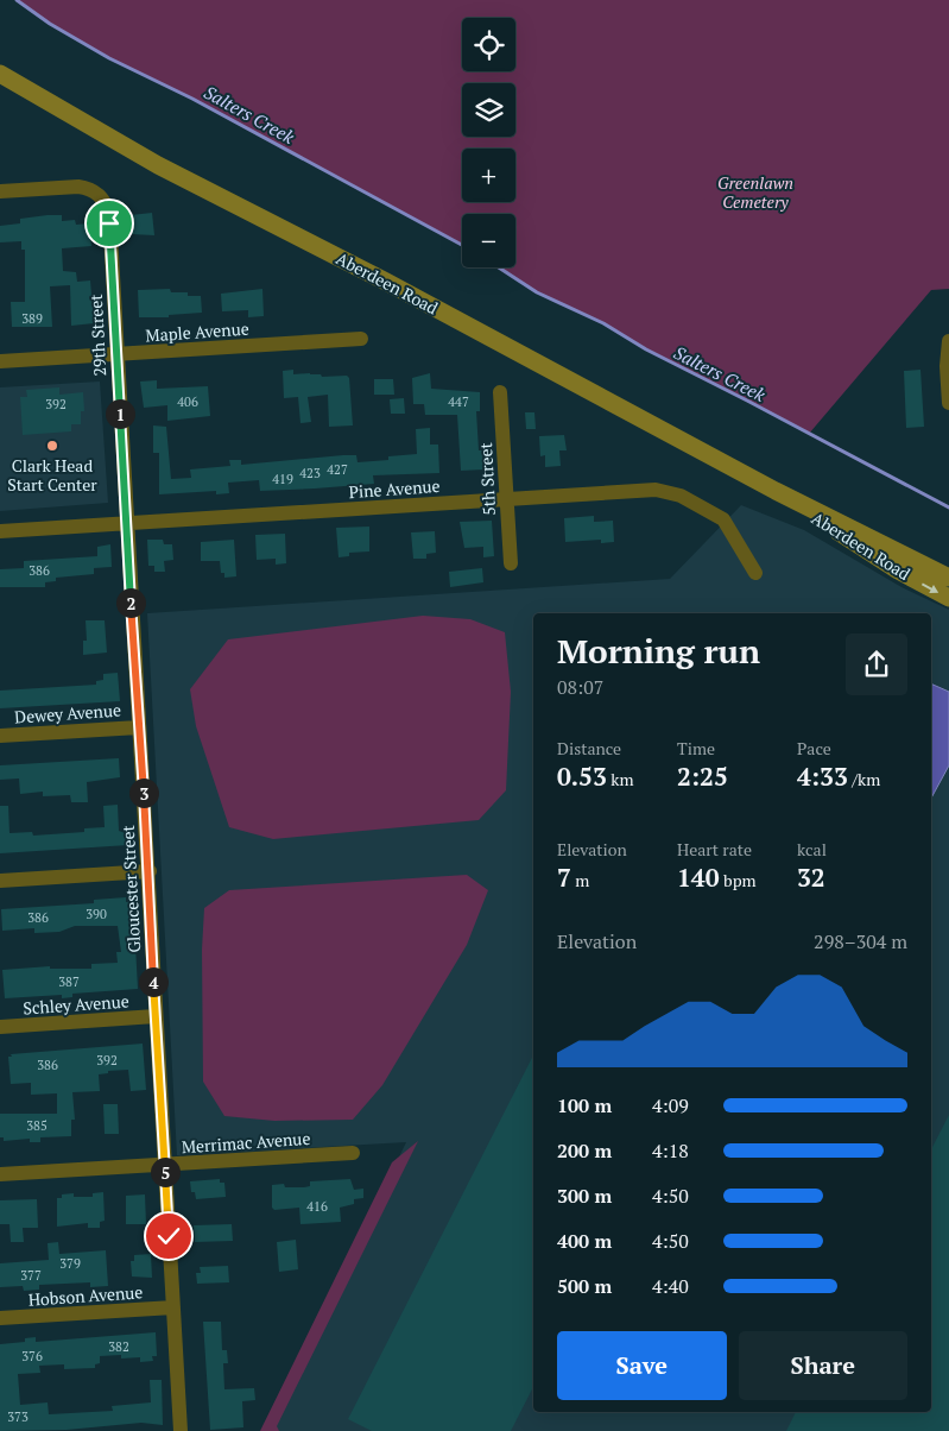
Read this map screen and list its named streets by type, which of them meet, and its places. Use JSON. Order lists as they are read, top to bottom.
{
  "streets": {
    "main road": ["Aberdeen Road"],
    "street": [
      "Maple Avenue",
      "29th Street",
      "5th Street",
      "Pine Avenue",
      "Dewey Avenue",
      "Gloucester Street",
      "Schley Avenue",
      "Merrimac Avenue",
      "Hobson Avenue"
    ]
  },
  "crossings": [
    ["Maple Avenue", "29th Street"],
    ["29th Street", "Pine Avenue"],
    ["29th Street", "Gloucester Street"],
    ["5th Street", "Pine Avenue"],
    ["Pine Avenue", "Gloucester Street"],
    ["Dewey Avenue", "Gloucester Street"],
    ["Gloucester Street", "Schley Avenue"],
    ["Gloucester Street", "Merrimac Avenue"],
    ["Gloucester Street", "Hobson Avenue"]
  ],
  "water": ["Salters Creek"],
  "parks": ["Greenlawn Cemetery"],
  "places": ["Clark Head Start Center"],
  "house_numbers": [
    "389",
    "406",
    "447",
    "392",
    "427",
    "423",
    "419",
    "386",
    "390",
    "386",
    "387",
    "392",
    "386",
    "385",
    "416",
    "379",
    "377",
    "382",
    "376",
    "373"
  ],
  "page": {
    "map_buttons": ["+", "−"],
    "pins": [
      "1",
      "2",
      "3",
      "4",
      "5"
    ],
    "heading": ["Morning run", "08:07"],
    "stats": [
      ["Distance", "0.53 km"],
      ["Time", "2:25"],
      ["Pace", "4:33 /km"],
      ["Elevation", "7 m"],
      ["Heart rate", "140 bpm"],
      ["kcal", "32"]
    ],
    "chart": ["Elevation", "298–304 m"],
    "list": [
      {
        "name": "100 m",
        "note": "4:09"
      },
      {
        "name": "200 m",
        "note": "4:18"
      },
      {
        "name": "300 m",
        "note": "4:50"
      },
      {
        "name": "400 m",
        "note": "4:50"
      },
      {
        "name": "500 m",
        "note": "4:40"
      }
    ],
    "buttons": ["Save", "Share"]
  }
}
